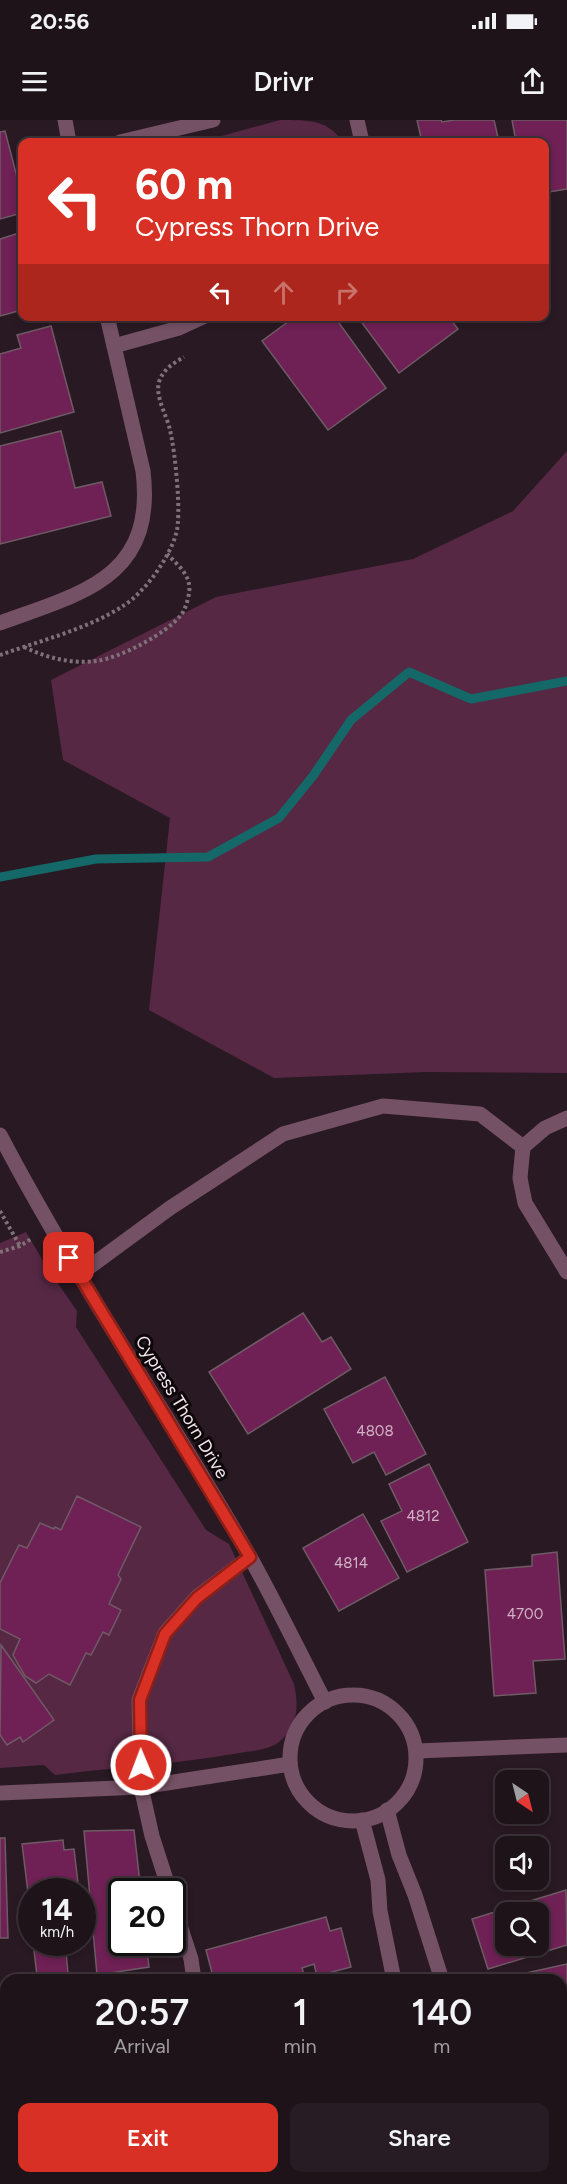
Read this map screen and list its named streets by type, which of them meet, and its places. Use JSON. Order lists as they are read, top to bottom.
{
  "streets": {
    "street": ["Cypress Thorn Drive"]
  },
  "house_numbers": [
    "4808",
    "4812",
    "4814",
    "4700"
  ],
  "north": "bottom right",
  "page": {
    "status": "20:56",
    "header": "Drivr",
    "turn": ["60 m", "Cypress Thorn Drive"],
    "speed": "14 km/h",
    "limit": "20",
    "eta": [
      "20:57",
      "Arrival",
      "1",
      "min",
      "140",
      "m"
    ],
    "buttons": ["Exit", "Share"]
  }
}
